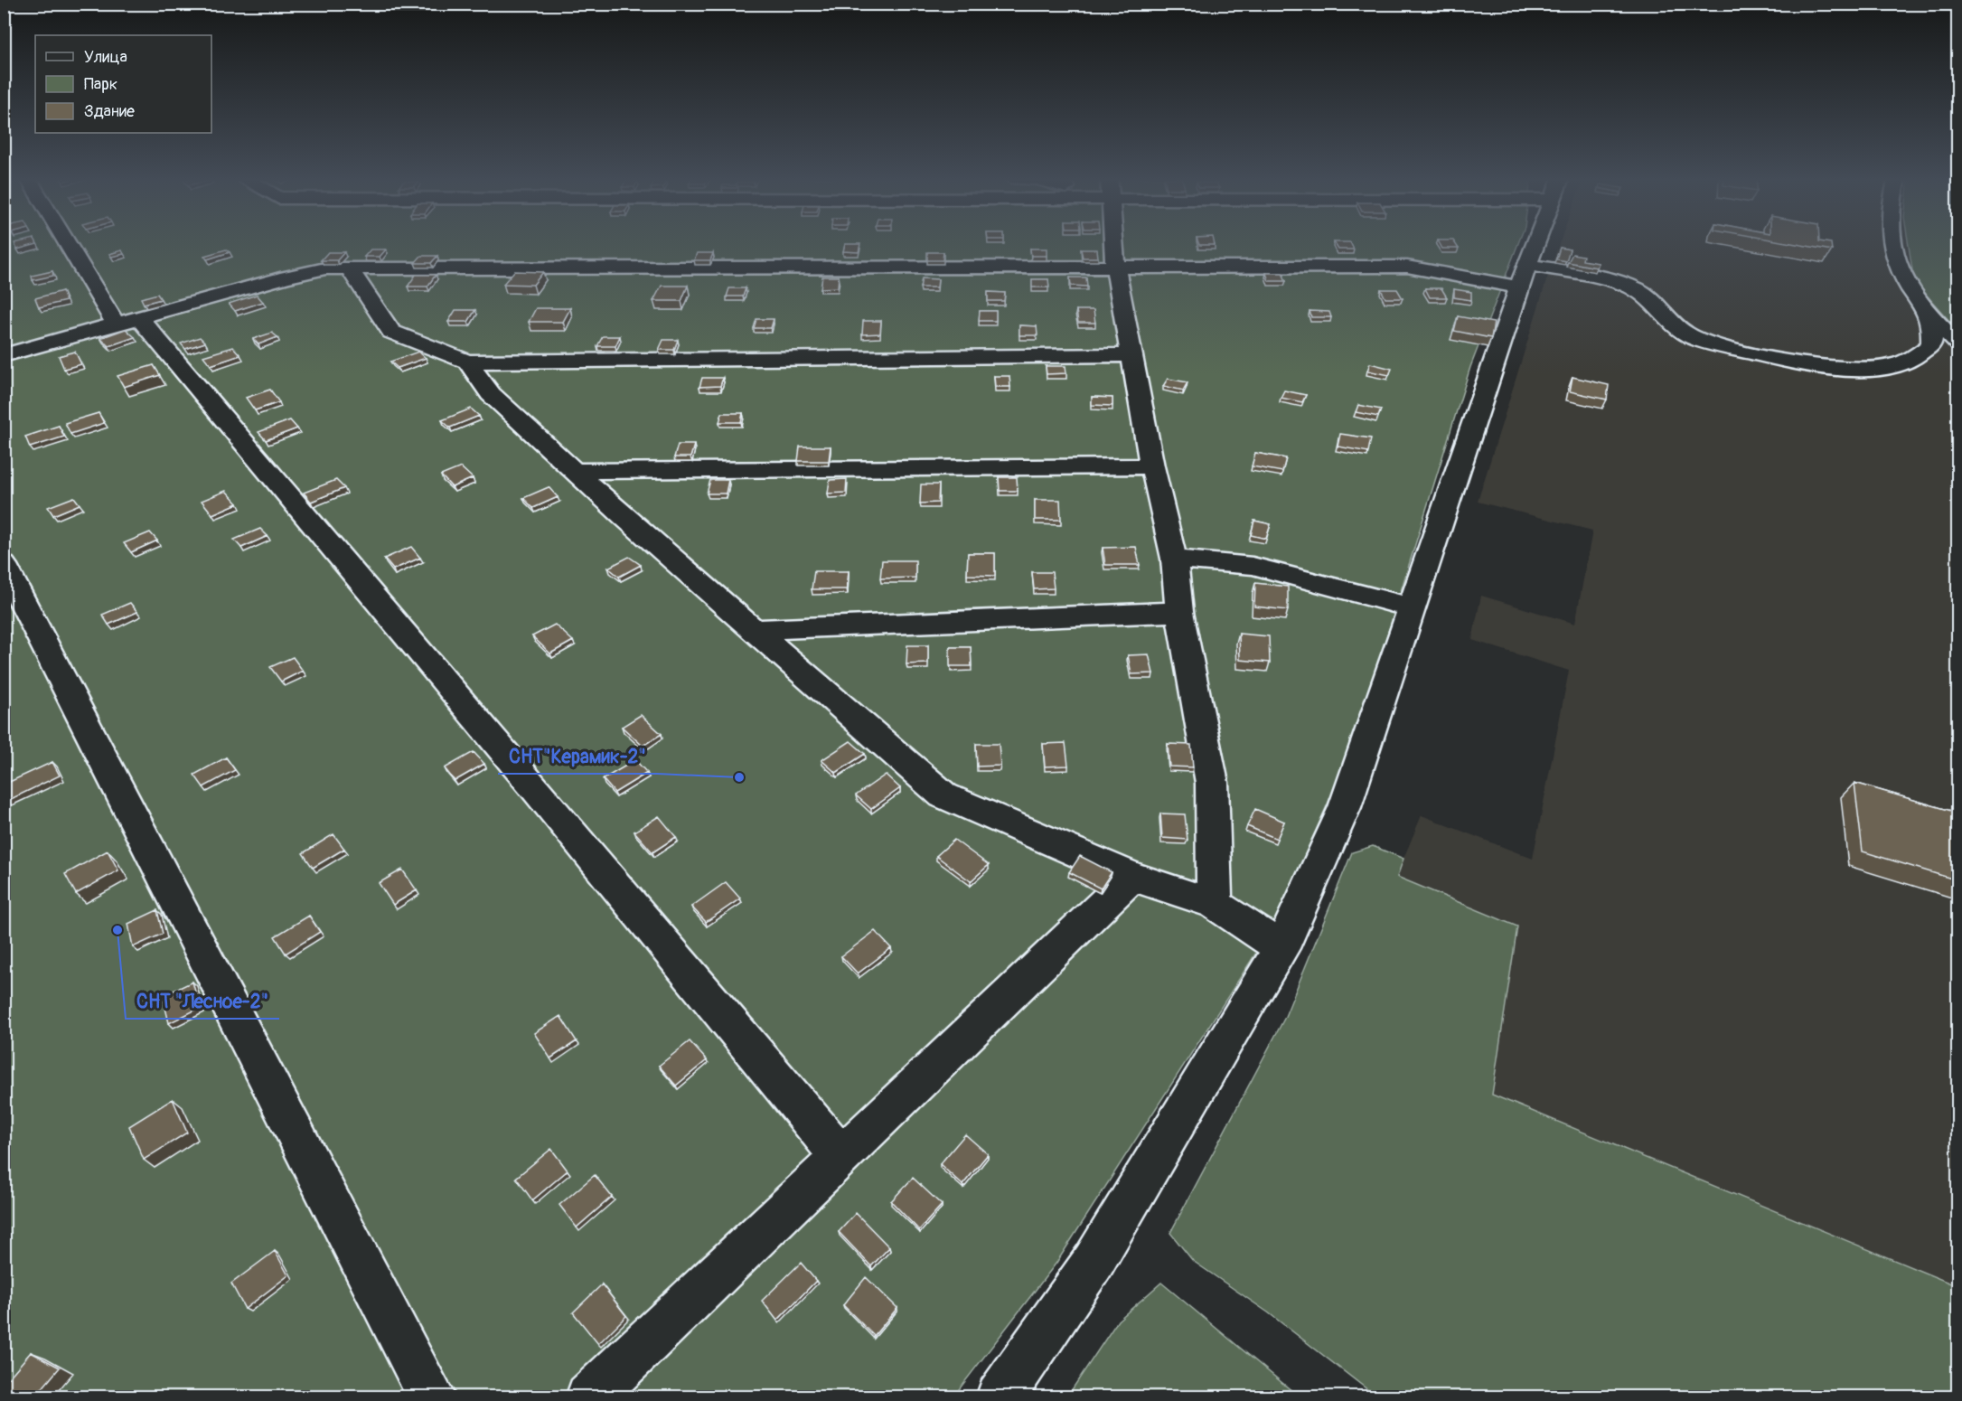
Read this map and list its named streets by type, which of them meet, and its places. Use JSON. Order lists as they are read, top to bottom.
{
  "places": ["СНТ\"Керамик-2\"", "СНТ \"Лесное-2\""],
  "legend": ["Улица", "Парк", "Здание"]
}
